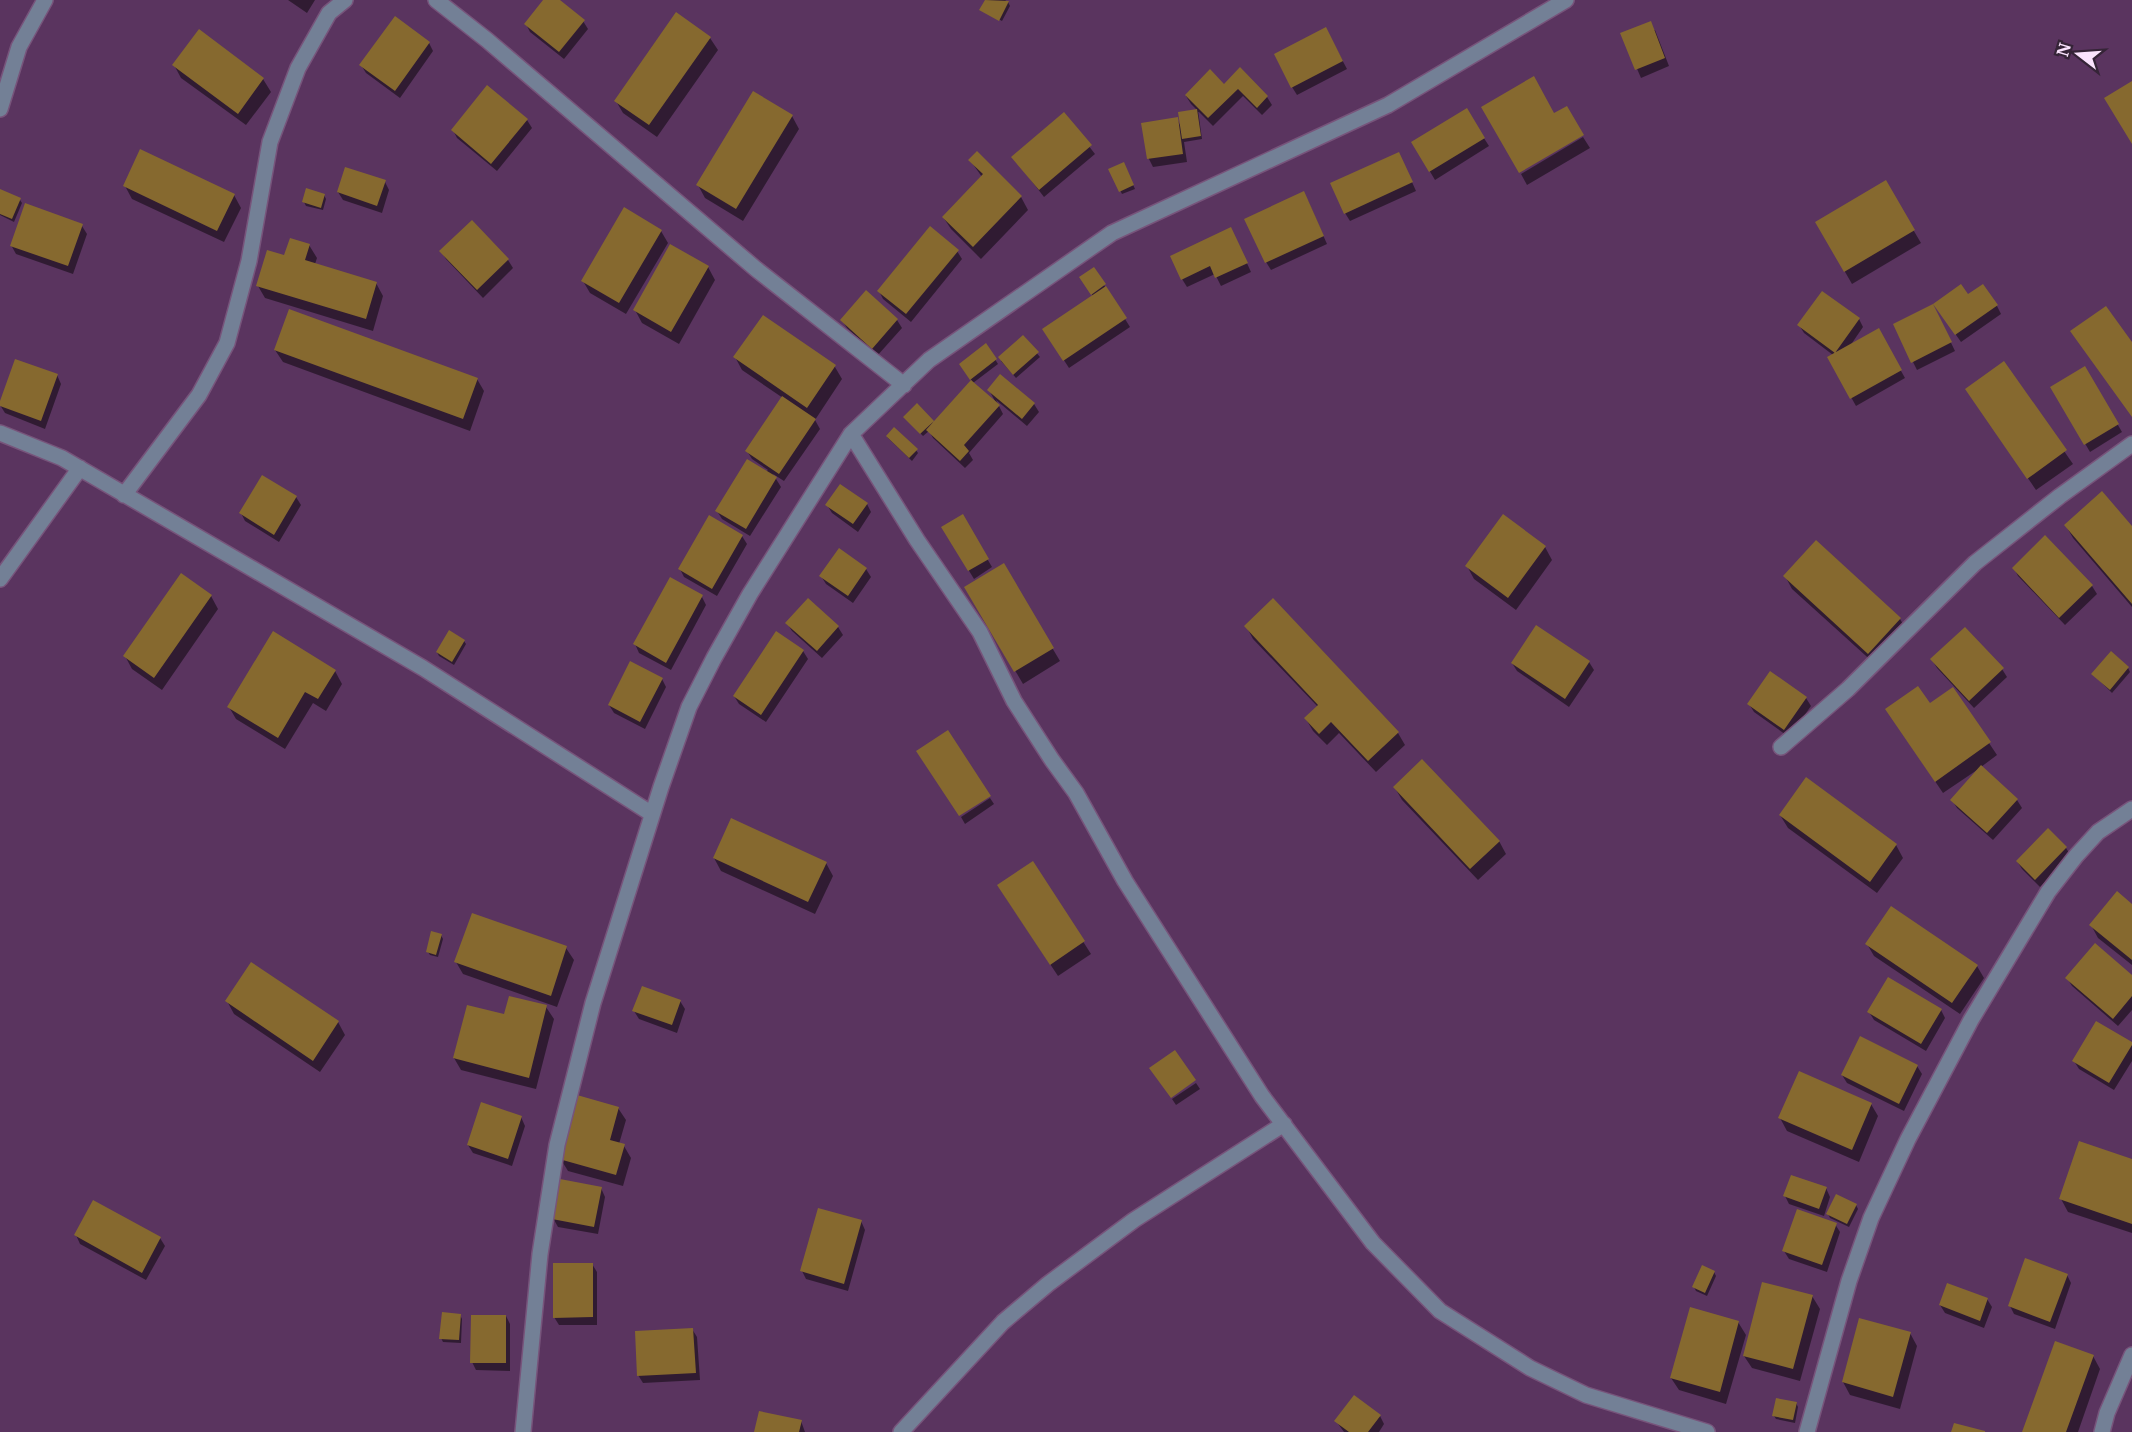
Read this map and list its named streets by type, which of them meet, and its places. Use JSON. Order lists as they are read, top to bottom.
{
  "north": "left"
}
